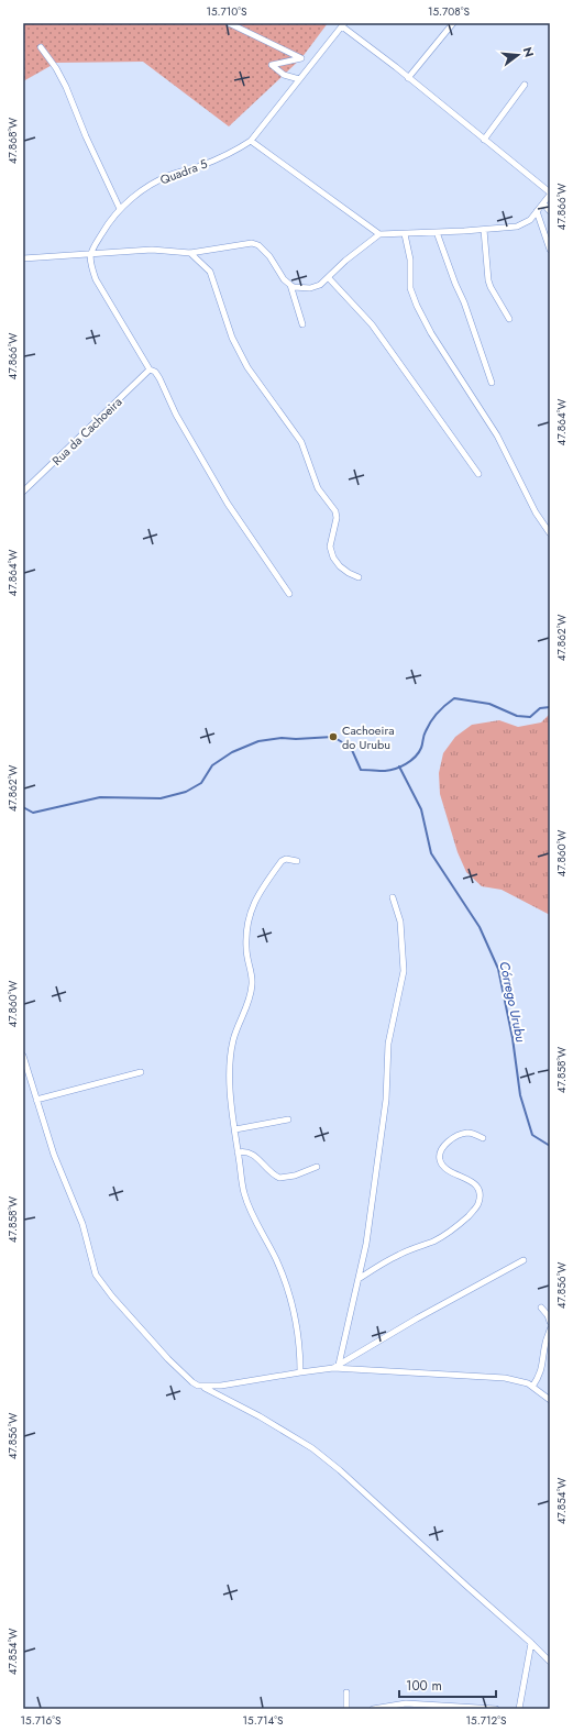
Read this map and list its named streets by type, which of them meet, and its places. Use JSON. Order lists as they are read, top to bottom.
{
  "streets": {
    "street": ["Quadra 5", "Rua da Cachoeira"]
  },
  "water": ["Córrego Urubu"],
  "places": ["Cachoeira do Urubu"],
  "scale_bar": "100 m",
  "north": "right",
  "coordinates": [
    "15.710°S",
    "15.708°S",
    "47.868°W",
    "47.866°W",
    "47.864°W",
    "47.862°W",
    "47.860°W",
    "47.858°W",
    "47.856°W",
    "47.854°W",
    "15.716°S",
    "15.714°S",
    "15.712°S"
  ]
}
